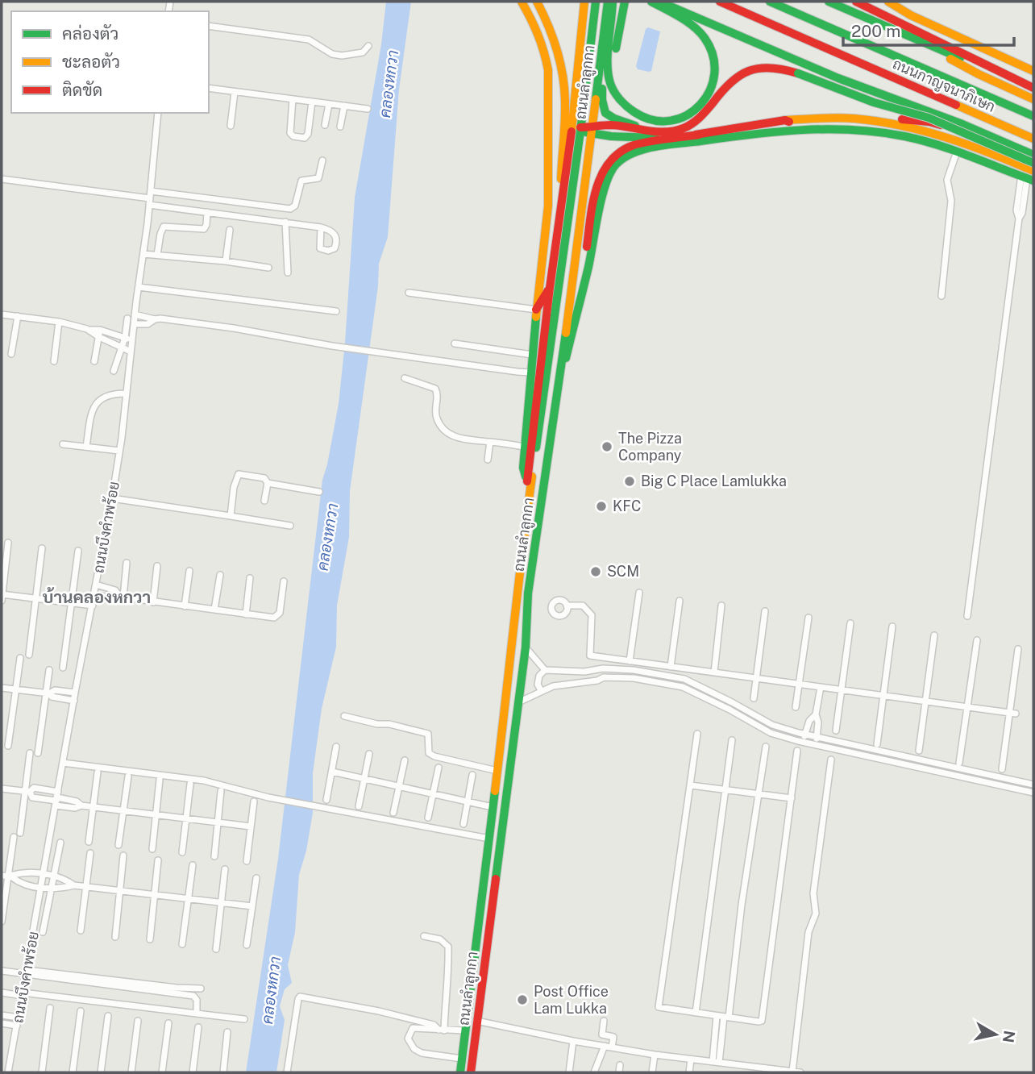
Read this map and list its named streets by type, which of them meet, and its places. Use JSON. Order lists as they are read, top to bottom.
{
  "streets": {
    "main road": ["ถนนลำลูกกา", "ถนนกาญจนาภิเษก"],
    "street": ["ถนนบึงคำพร้อย"]
  },
  "districts": ["บ้านคลองหกวา"],
  "water": ["คลองหกวา"],
  "places": [
    "The Pizza Company",
    "Big C Place Lamlukka",
    "KFC",
    "SCM",
    "Post Office Lam Lukka"
  ],
  "legend": ["คล่องตัว", "ชะลอตัว", "ติดขัด"],
  "scale_bar": "200 m",
  "north": "right"
}
